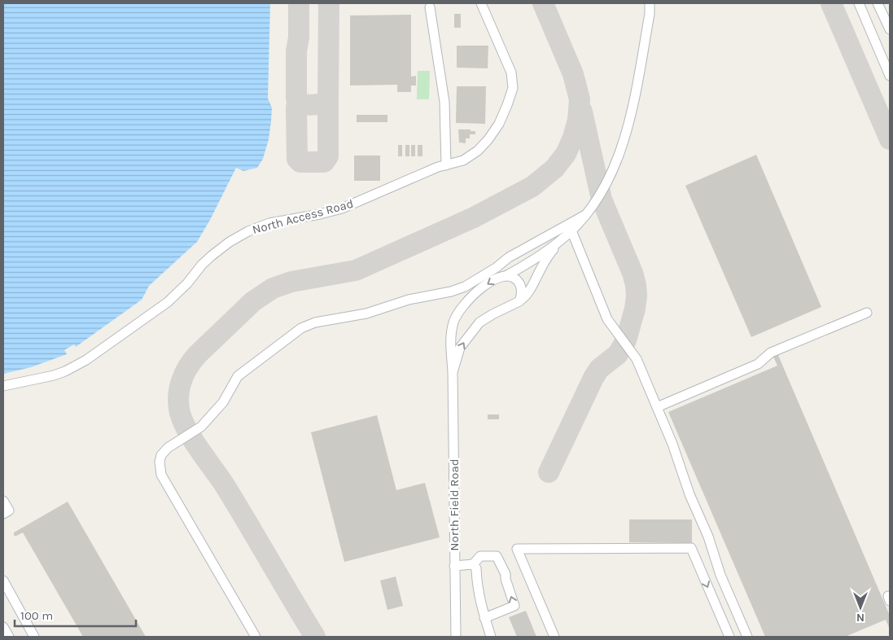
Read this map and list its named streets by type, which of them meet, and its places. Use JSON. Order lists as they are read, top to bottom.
{
  "streets": {
    "street": ["North Access Road", "North Field Road"]
  },
  "scale_bar": "100 m",
  "north": "bottom"
}
